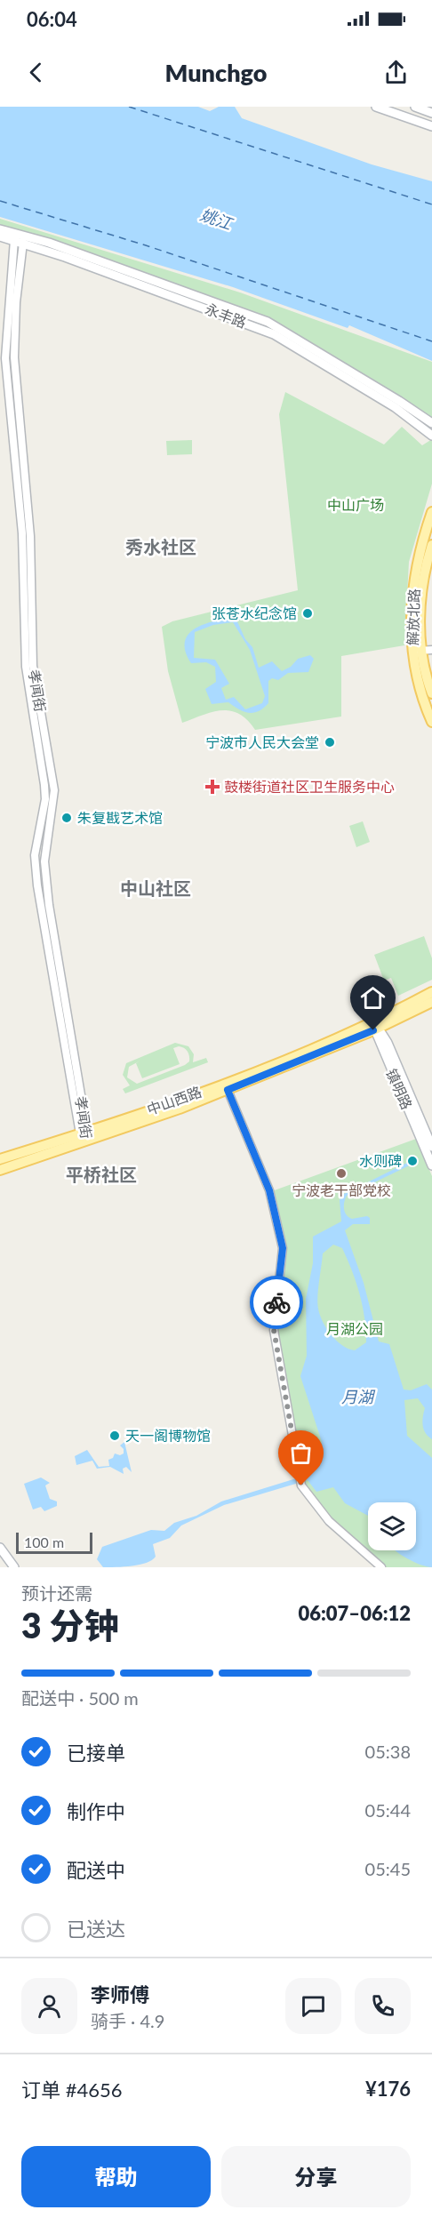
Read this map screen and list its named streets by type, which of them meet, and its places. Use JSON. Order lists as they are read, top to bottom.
{
  "streets": {
    "main road": [
      "永丰路",
      "解放北路",
      "镇明路",
      "中山西路"
    ],
    "street": ["孝闻街"]
  },
  "crossings": [
    ["永丰路", "孝闻街"],
    ["孝闻街", "中山西路"],
    ["镇明路", "中山西路"]
  ],
  "districts": ["秀水社区", "中山社区", "平桥社区"],
  "water": ["姚江", "月湖"],
  "parks": ["中山广场", "月湖公园"],
  "places": {
    "other": [
      "张苍水纪念馆",
      "宁波市人民大会堂",
      "朱复戡艺术馆",
      "水则碑",
      "宁波老干部党校",
      "天一阁博物馆"
    ],
    "health": ["鼓楼街道社区卫生服务中心"]
  },
  "scale_bar": "100 m",
  "page": {
    "status": "06:04",
    "header": "Munchgo",
    "scale": "100 m",
    "heading": ["3 分钟", "预计还需", "06:07–06:12"],
    "panel": [
      "李师傅",
      "骑手 · 4.9",
      "订单 #4656",
      "¥176"
    ],
    "bar": "配送中 · 500 m",
    "list": [
      ["已接单", "05:38"],
      ["制作中", "05:44"],
      ["配送中", "05:45"],
      "已送达"
    ],
    "buttons": ["帮助", "分享"]
  }
}
